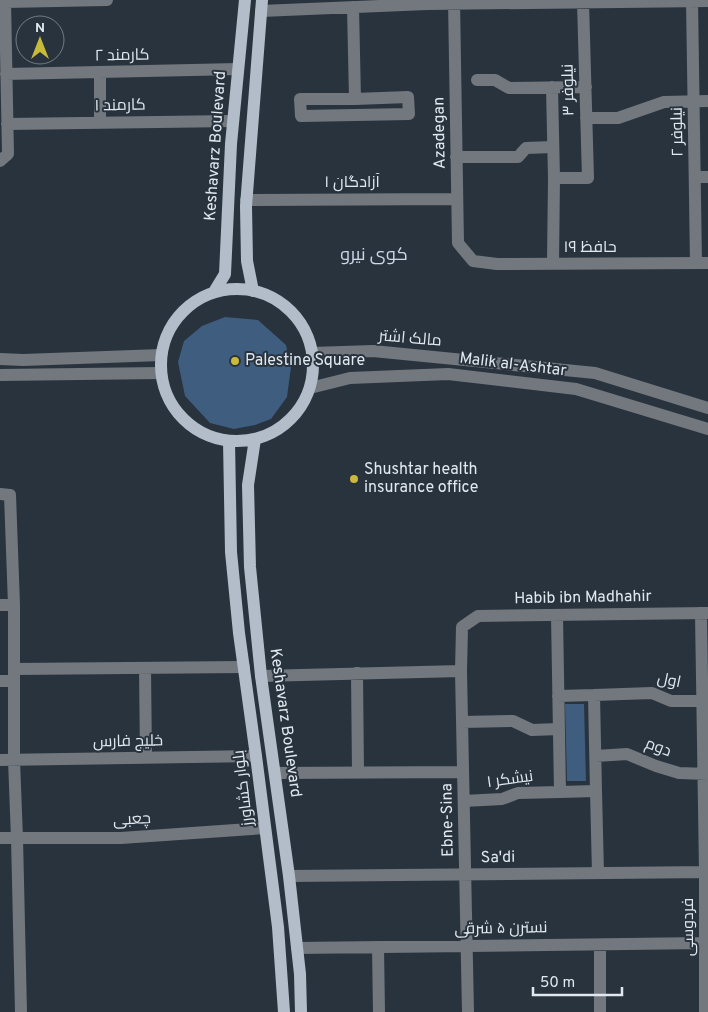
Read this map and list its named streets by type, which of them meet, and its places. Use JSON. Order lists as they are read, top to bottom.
{
  "streets": {
    "main road": ["Keshavarz Boulevard", "بلوار کشاورز"],
    "street": [
      "کارمند ۲",
      "نیلوفر ۳",
      "کارمند ۱",
      "نیلوفر ۲",
      "Azadegan",
      "آزادگان ۱",
      "حافظ ۱۹",
      "مالک اشتر",
      "Malik al-Ashtar",
      "Habib ibn Madhahir",
      "اول",
      "خلیج فارس",
      "دوم",
      "نیشکر ۱",
      "چعبی",
      "Ebne-Sina",
      "Sa'di",
      "فردوسی",
      "نسترن ۵ شرقی"
    ]
  },
  "crossings": [
    ["کارمند ۲", "Keshavarz Boulevard"],
    ["کارمند ۱", "Keshavarz Boulevard"],
    ["نیلوفر ۲", "حافظ ۱۹"],
    ["Azadegan", "آزادگان ۱"],
    ["Azadegan", "حافظ ۱۹"],
    ["Keshavarz Boulevard", "مالک اشتر"],
    ["Keshavarz Boulevard", "Malik al-Ashtar"],
    ["Keshavarz Boulevard", "بلوار کشاورز"],
    ["Keshavarz Boulevard", "Sa'di"],
    ["Keshavarz Boulevard", "نسترن ۵ شرقی"],
    ["مالک اشتر", "Malik al-Ashtar"],
    ["مالک اشتر", "بلوار کشاورز"],
    ["Malik al-Ashtar", "بلوار کشاورز"],
    ["Habib ibn Madhahir", "Ebne-Sina"],
    ["Habib ibn Madhahir", "فردوسی"],
    ["اول", "فردوسی"],
    ["خلیج فارس", "بلوار کشاورز"],
    ["دوم", "فردوسی"],
    ["نیشکر ۱", "Ebne-Sina"],
    ["بلوار کشاورز", "چعبی"],
    ["Ebne-Sina", "Sa'di"],
    ["Ebne-Sina", "نسترن ۵ شرقی"],
    ["Sa'di", "فردوسی"],
    ["فردوسی", "نسترن ۵ شرقی"]
  ],
  "districts": ["کوی نیرو"],
  "places": ["Palestine Square", "Shushtar health insurance office"],
  "scale_bar": "50 m",
  "north": "top"
}
